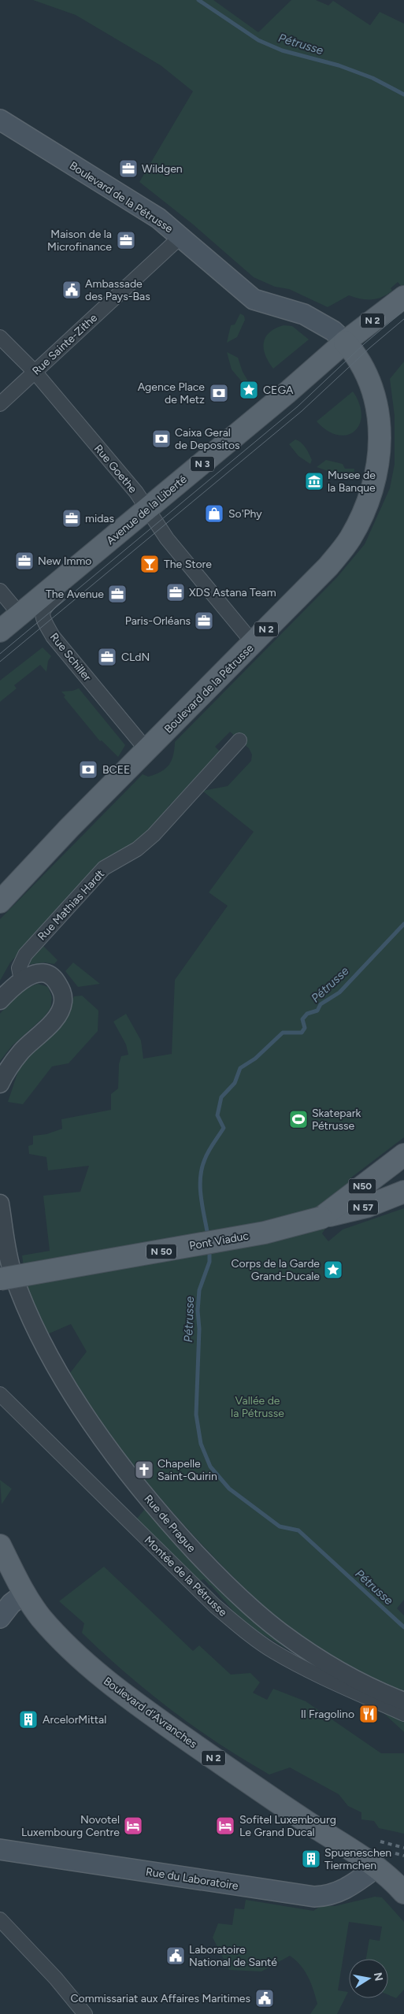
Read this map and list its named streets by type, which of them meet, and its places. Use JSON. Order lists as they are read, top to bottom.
{
  "streets": {
    "main road": [
      "Boulevard de la Pétrusse",
      "N 2",
      "N 3",
      "Avenue de la Liberté",
      "N50",
      "N 57",
      "Pont Viaduc",
      "N 50",
      "Boulevard d'Avranches",
      "Rue du Laboratoire"
    ],
    "street": [
      "Rue Sainte-Zithe",
      "Rue Goethe",
      "Rue Schiller",
      "Rue Mathias Hardt",
      "Rue de Prague",
      "Montée de la Pétrusse"
    ]
  },
  "crossings": [
    ["Boulevard de la Pétrusse", "N 2"],
    ["Boulevard de la Pétrusse", "Rue Sainte-Zithe"],
    ["Boulevard de la Pétrusse", "Rue Goethe"],
    ["Boulevard de la Pétrusse", "Avenue de la Liberté"],
    ["Boulevard de la Pétrusse", "Rue Schiller"],
    ["N 2", "Avenue de la Liberté"],
    ["N 2", "Boulevard d'Avranches"],
    ["N 2", "Rue du Laboratoire"],
    ["Rue Sainte-Zithe", "Rue Goethe"],
    ["Rue Goethe", "Avenue de la Liberté"],
    ["Avenue de la Liberté", "Rue Schiller"],
    ["N50", "N 57"],
    ["N50", "Pont Viaduc"],
    ["N50", "N 50"],
    ["N 57", "Pont Viaduc"],
    ["N 57", "N 50"],
    ["Pont Viaduc", "N 50"],
    ["Boulevard d'Avranches", "Rue du Laboratoire"]
  ],
  "water": ["Pétrusse"],
  "parks": ["Vallée de la Pétrusse"],
  "places": {
    "office": [
      "Wildgen",
      "Maison de la Microfinance",
      "midas",
      "New Immo",
      "XDS Astana Team",
      "The Avenue",
      "Paris-Orléans",
      "CLdN"
    ],
    "public building": ["Ambassade des Pays-Bas", "Laboratoire National de Santé", "Commissariat aux Affaires Maritimes"],
    "place": ["CEGA", "Corps de la Garde Grand-Ducale"],
    "bank": ["Agence Place de Metz", "Caixa Geral de Depositos", "BCEE"],
    "museum": ["Musee de la Banque"],
    "shop": ["So'Phy"],
    "bar": ["The Store"],
    "sports": ["Skatepark Pétrusse"],
    "church": ["Chapelle Saint-Quirin"],
    "restaurant": ["Il Fragolino"],
    "building": ["ArcelorMittal", "Spueneschen Tiermchen"],
    "hotel": ["Novotel Luxembourg Centre", "Sofitel Luxembourg Le Grand Ducal"]
  },
  "north": "right"
}
